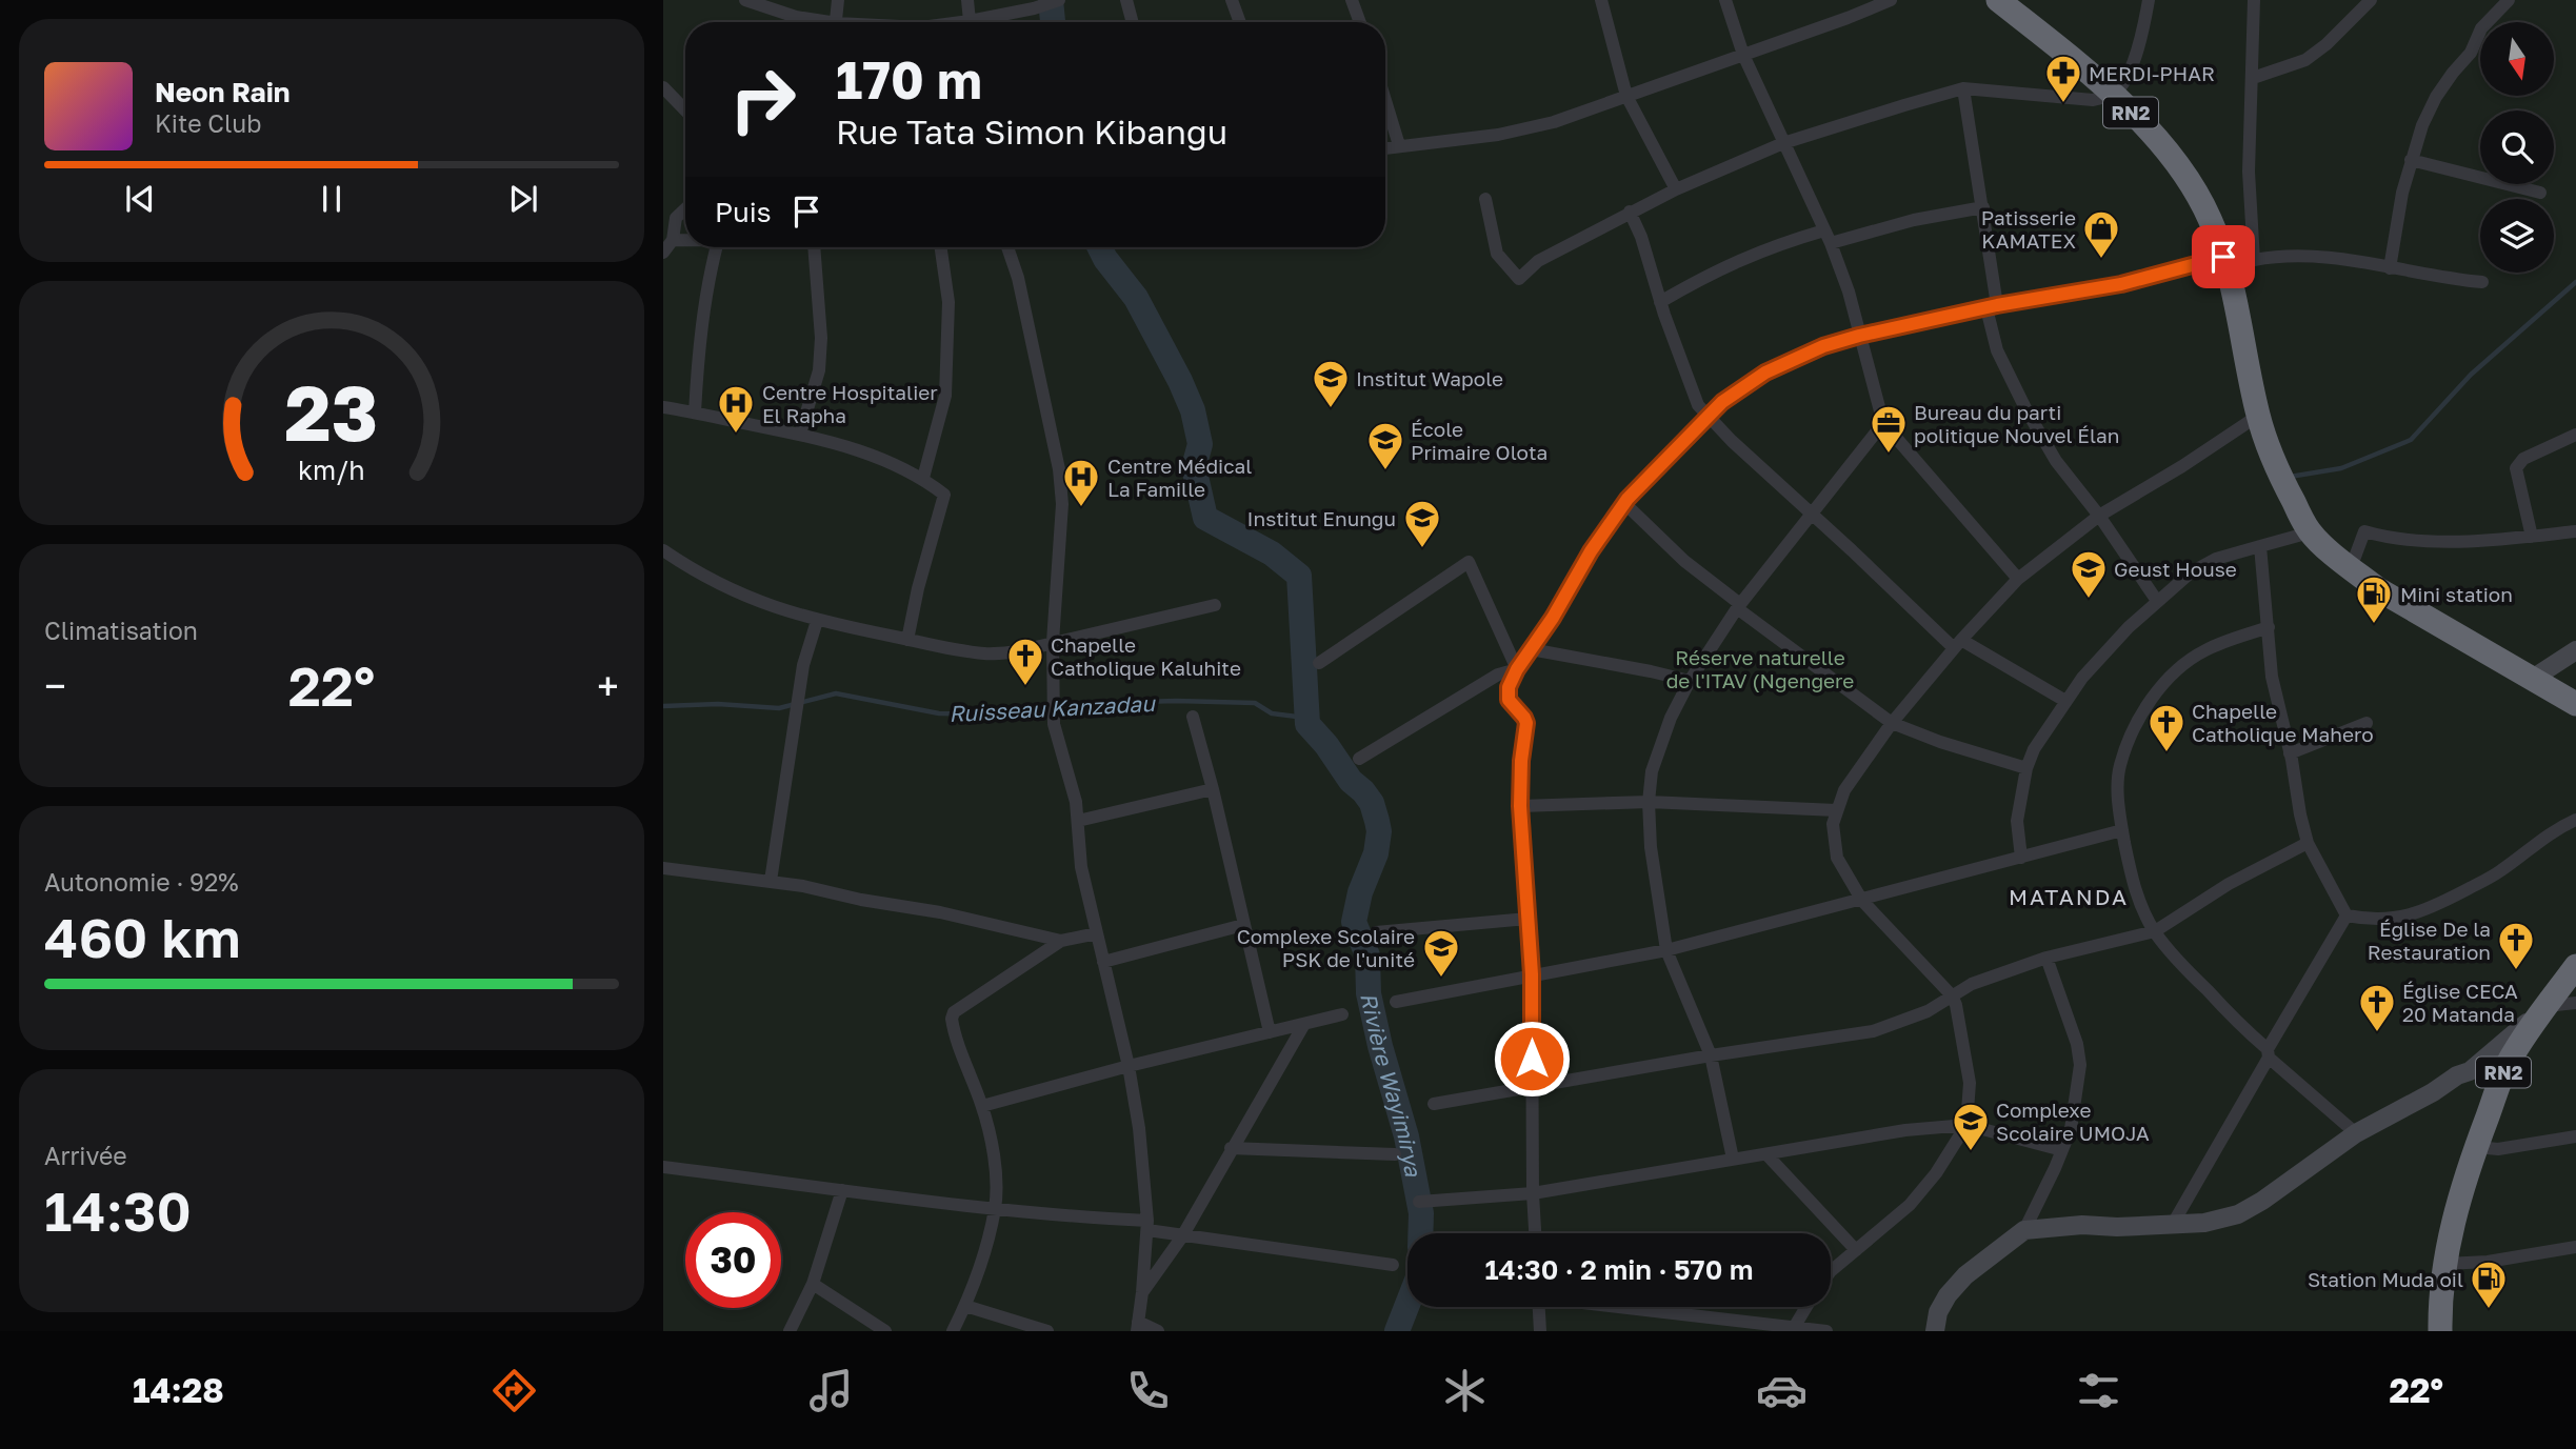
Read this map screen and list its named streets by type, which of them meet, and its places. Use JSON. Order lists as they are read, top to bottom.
{
  "streets": {
    "highway": ["RN2"]
  },
  "districts": ["MATANDA"],
  "water": ["Ruisseau Kanzadau", "Rivière Wayimirya"],
  "parks": ["Réserve naturelle de l'ITAV (Ngengere"],
  "places": {
    "pharmacy": ["MERDI-PHAR"],
    "shop": ["Patisserie KAMATEX"],
    "school or university": [
      "Institut Wapole",
      "École Primaire Olota",
      "Institut Enungu",
      "Geust House",
      "Complexe Scolaire PSK de l'unité",
      "Complexe Scolaire UMOJA"
    ],
    "hospital": ["Centre Hospitalier El Rapha", "Centre Médical La Famille"],
    "office": ["Bureau du parti politique Nouvel Élan"],
    "fuel station": ["Mini station", "Station Muda oil"],
    "church": [
      "Chapelle Catholique Kaluhite",
      "Chapelle Catholique Mahero",
      "Église De la Restauration",
      "Église CECA 20 Matanda"
    ]
  },
  "north": "bottom",
  "page": {
    "turn": ["170 m", "Rue Tata Simon Kibangu"],
    "song": ["Neon Rain", "Kite Club"],
    "then": "Puis",
    "tile": [
      "Climatisation",
      ["Autonomie · 92%", "460 km"],
      ["Arrivée", "14:30"]
    ],
    "heat": ["−", "22°", "+"],
    "limit": "30",
    "trip": "14:30 · 2 min · 570 m",
    "tabs": ["14:28", "22°"],
    "gauge": ["23", "km/h"]
  }
}
